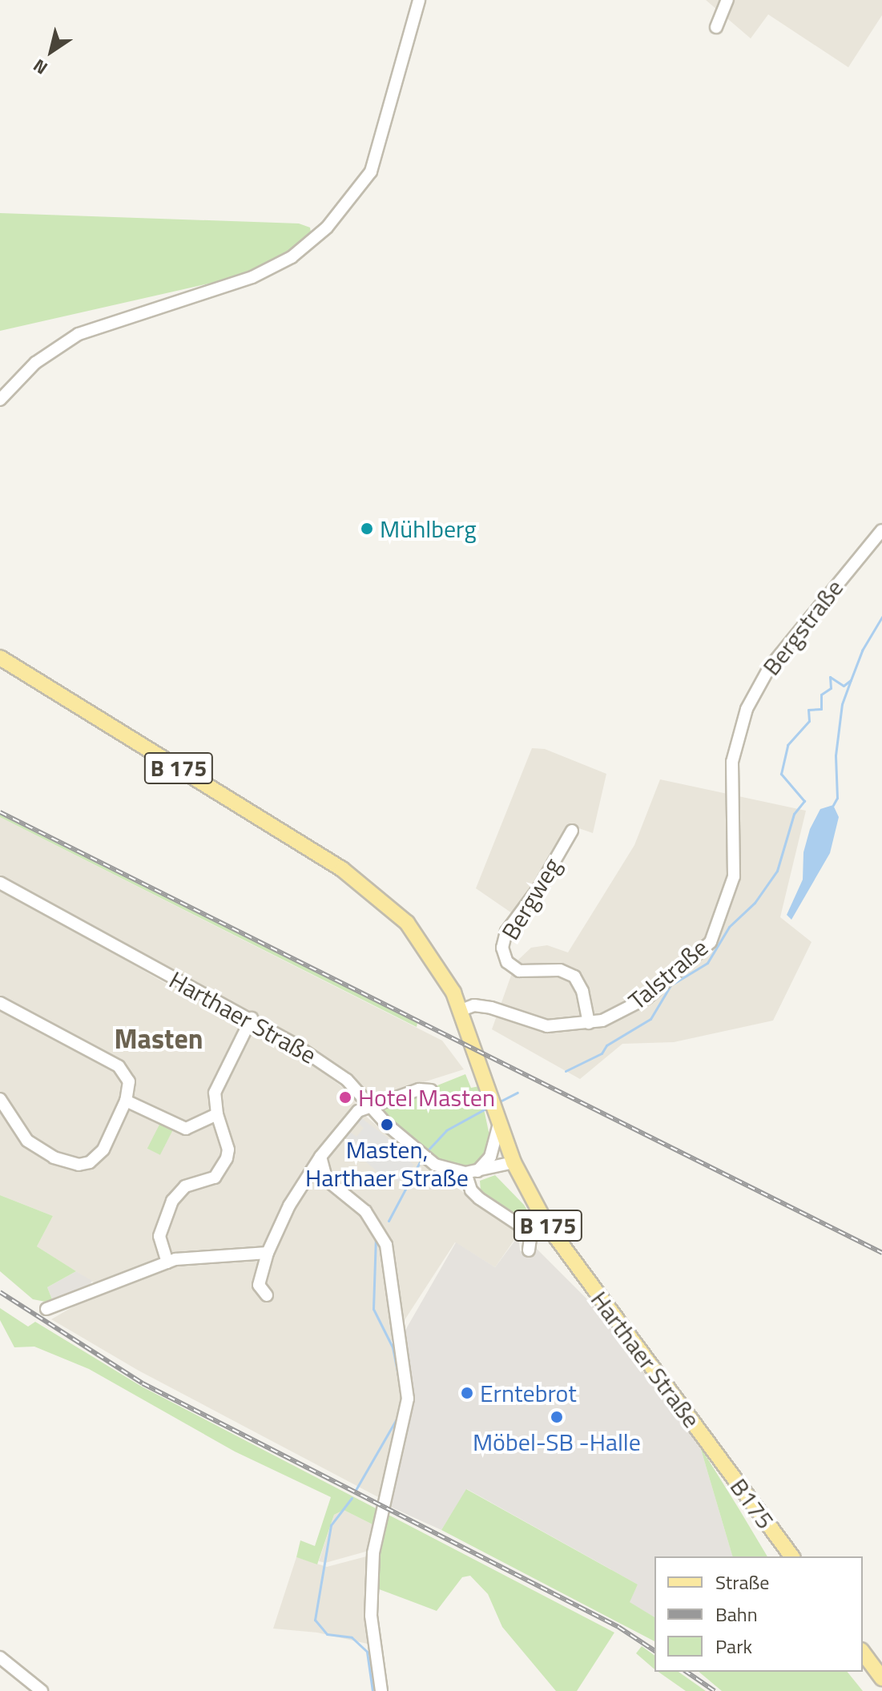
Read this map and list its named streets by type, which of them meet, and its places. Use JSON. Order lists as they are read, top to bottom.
{
  "streets": {
    "main road": ["B 175", "Harthaer Straße", "B175"],
    "street": ["Bergstraße", "Bergweg", "Talstraße"]
  },
  "crossings": [
    ["Bergstraße", "Talstraße"],
    ["B 175", "Talstraße"],
    ["B 175", "Harthaer Straße"],
    ["Bergweg", "Talstraße"],
    ["Talstraße", "Harthaer Straße"],
    ["Harthaer Straße", "B175"]
  ],
  "districts": ["Masten"],
  "places": [
    "Mühlberg",
    "Hotel Masten",
    "Masten, Harthaer Straße",
    "Erntebrot",
    "Möbel-SB -Halle"
  ],
  "legend": ["Straße", "Bahn", "Park"],
  "north": "bottom left"
}
